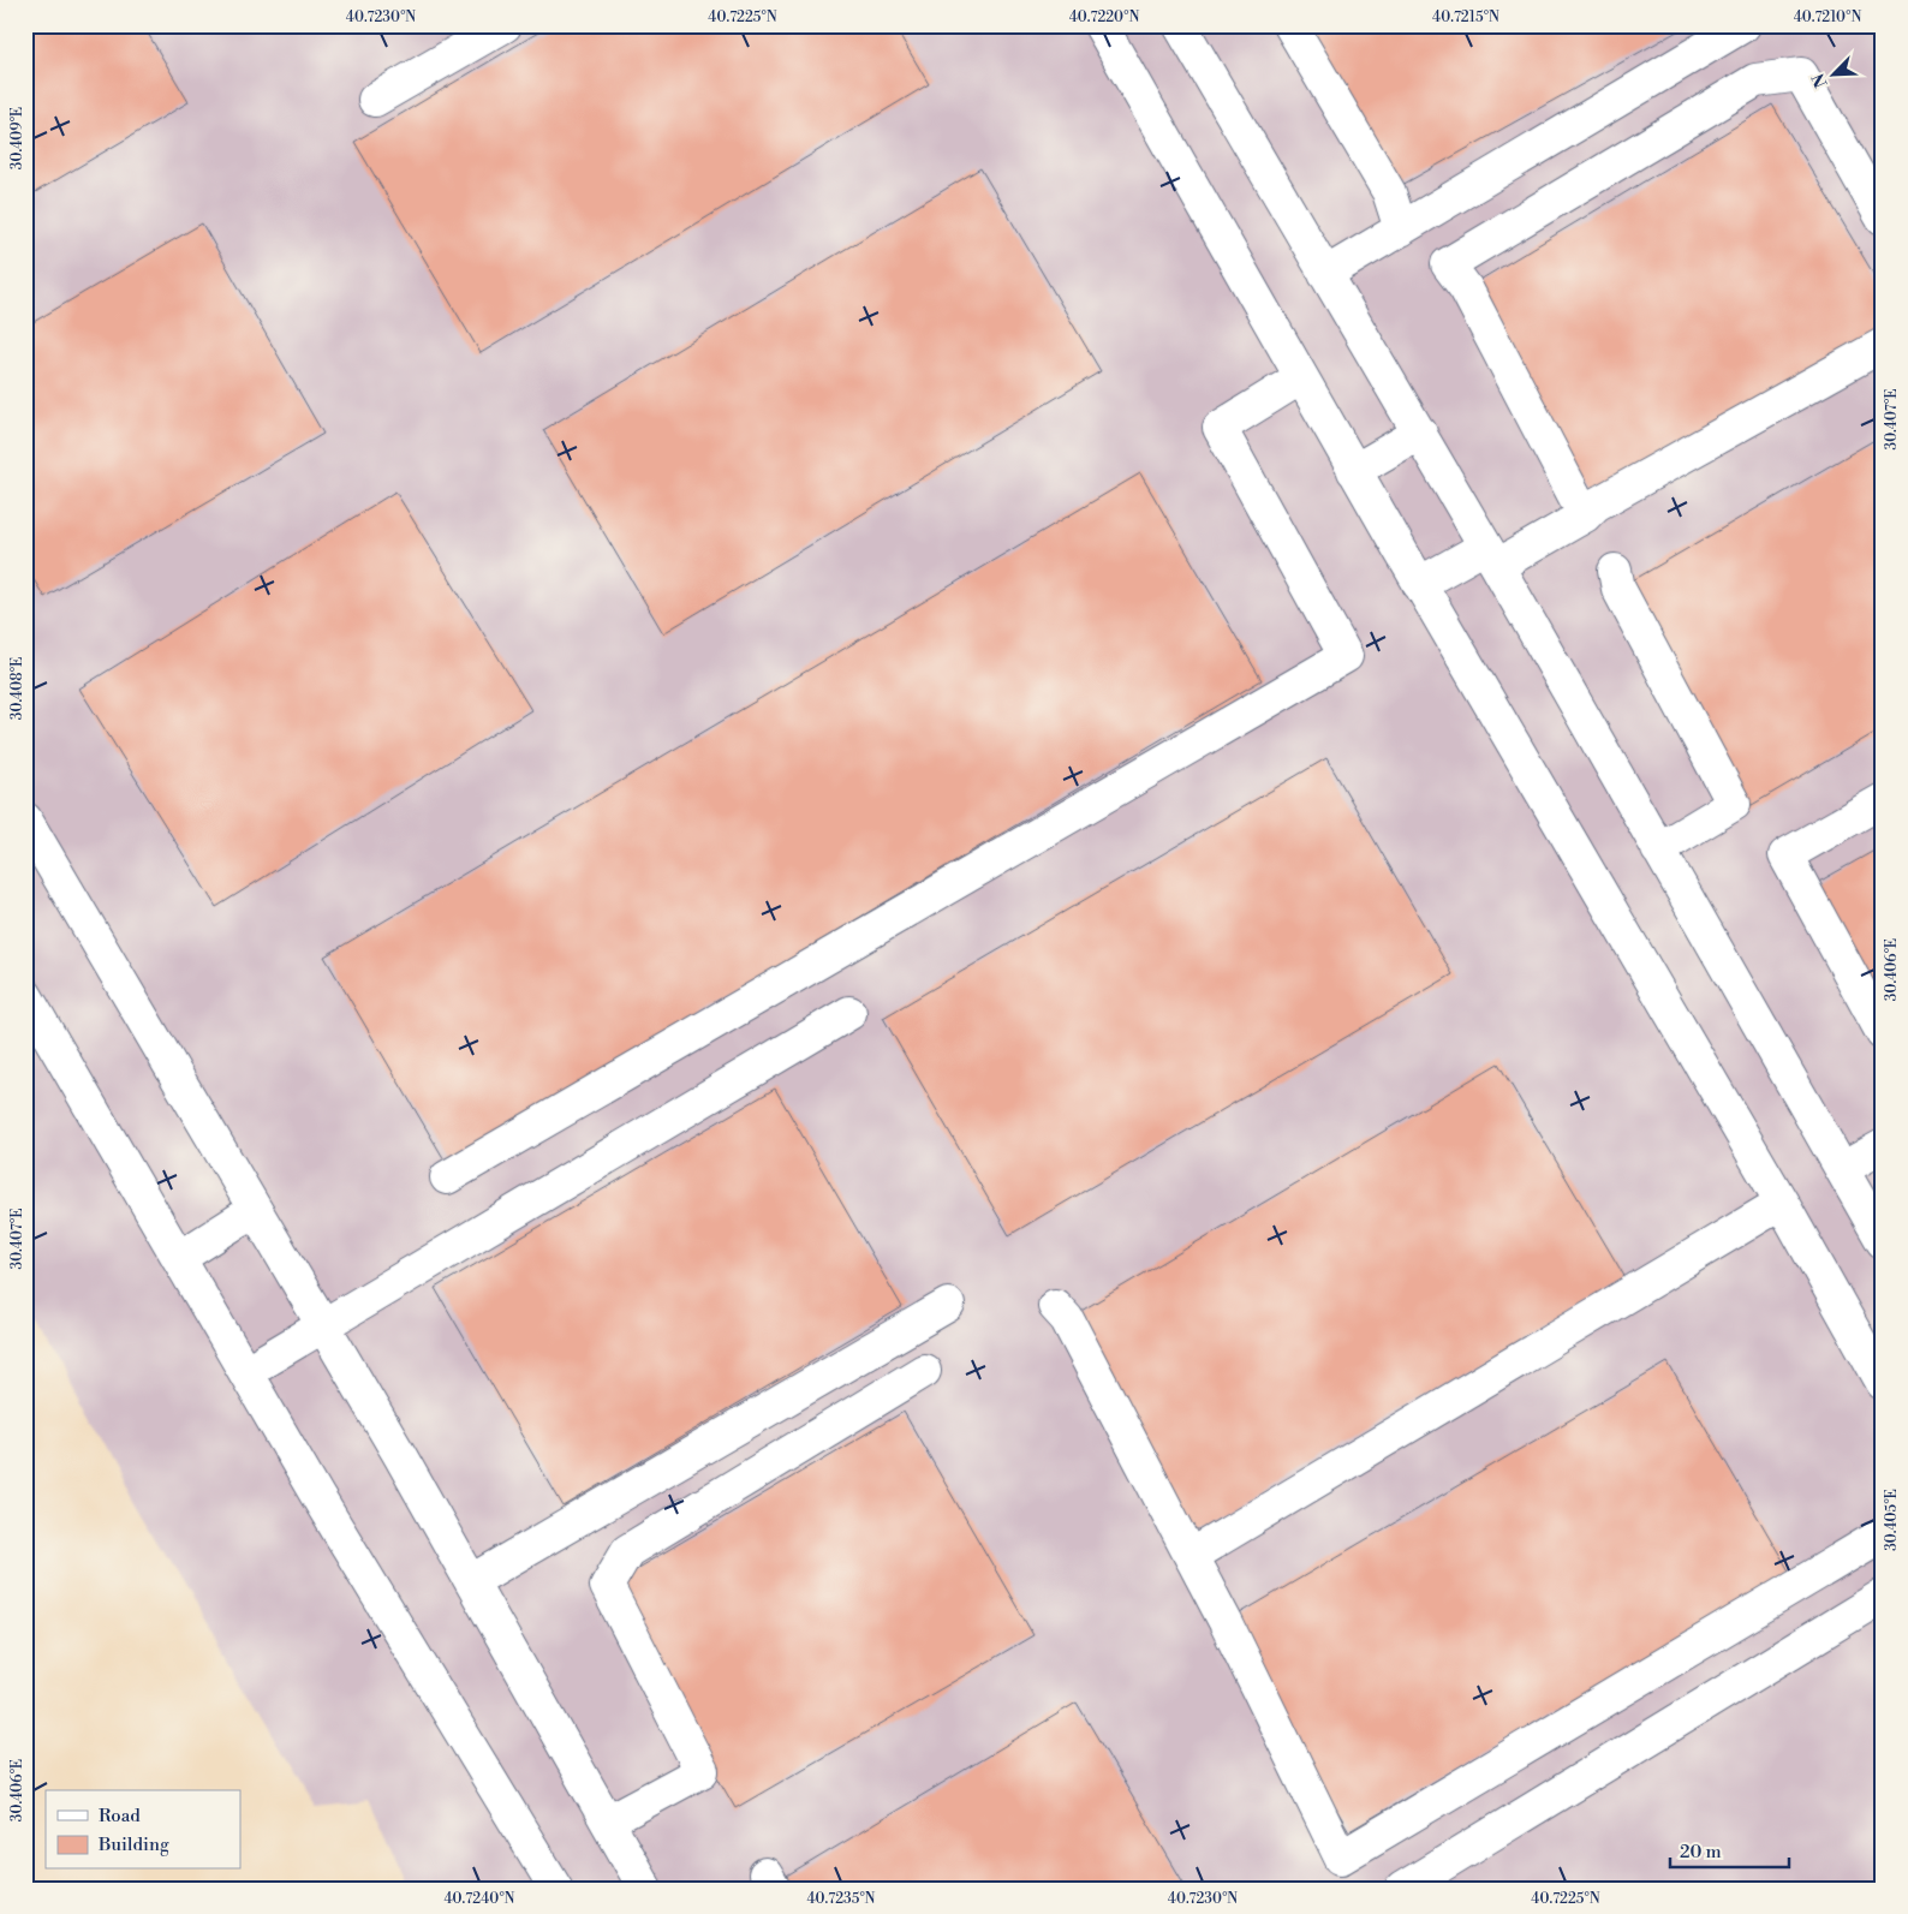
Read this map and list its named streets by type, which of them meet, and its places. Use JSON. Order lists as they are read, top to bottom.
{
  "legend": ["Road", "Building"],
  "scale_bar": "20 m",
  "north": "bottom left",
  "coordinates": [
    "40.7230°N",
    "40.7225°N",
    "40.7220°N",
    "40.7215°N",
    "40.7210°N",
    "30.409°E",
    "30.407°E",
    "30.408°E",
    "30.406°E",
    "30.405°E",
    "40.7240°N",
    "40.7235°N"
  ]
}
